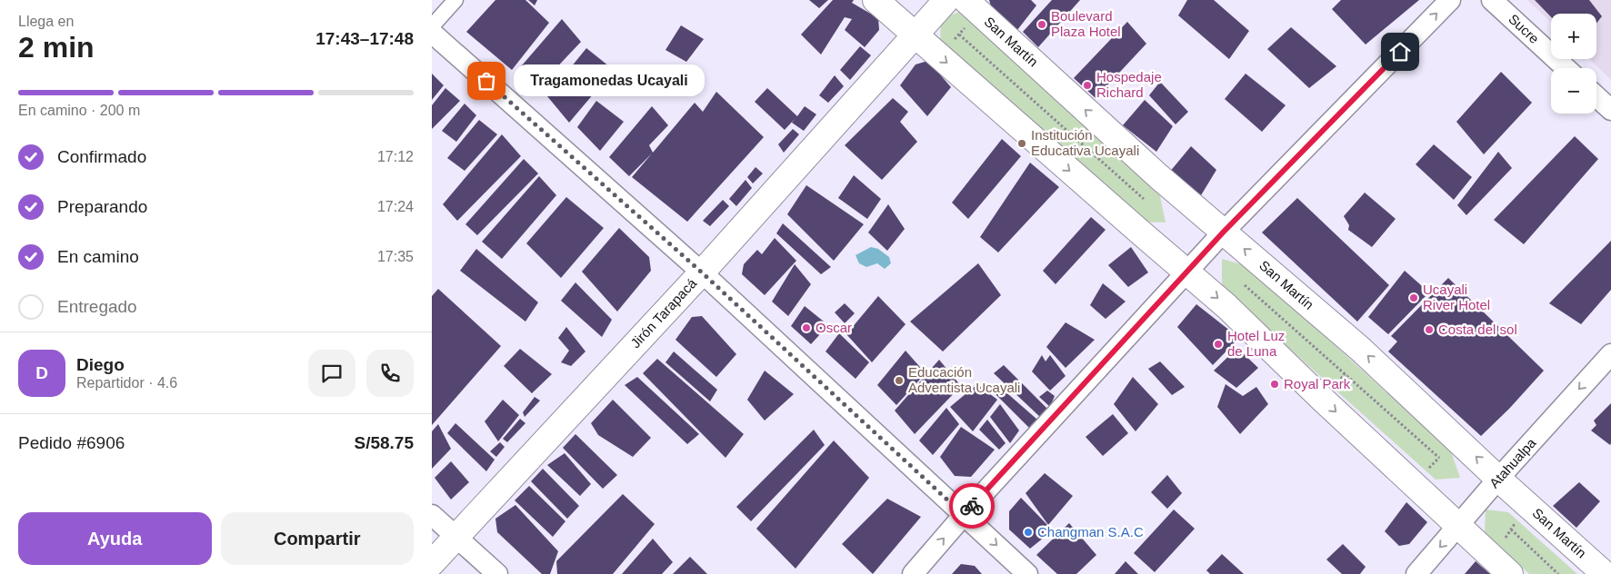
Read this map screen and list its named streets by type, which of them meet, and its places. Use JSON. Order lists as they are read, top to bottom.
{
  "streets": {
    "main road": ["San Martín", "Jirón Tarapacá"],
    "street": ["Sucre", "Atahualpa"]
  },
  "crossings": [
    ["San Martín", "Atahualpa"]
  ],
  "one_way": ["Atahualpa"],
  "places": [
    "Boulevard Plaza Hotel",
    "Tragamonedas Ucayali",
    "Hospedaje Richard",
    "Institución Educativa Ucayali",
    "Ucayali River Hotel",
    "Oscar",
    "Costa del sol",
    "Hotel Luz de Luna",
    "Educación Adventista Ucayali",
    "Royal Park",
    "Changman S.A.C"
  ],
  "page": {
    "heading": ["2 min", "Llega en", "17:43–17:48"],
    "panel": [
      "Diego",
      "Repartidor · 4.6",
      "Pedido #6906",
      "S/58.75"
    ],
    "map_buttons": ["+", "−"],
    "bubble": "Tragamonedas Ucayali",
    "bar": "En camino · 200 m",
    "list": [
      ["Confirmado", "17:12"],
      ["Preparando", "17:24"],
      ["En camino", "17:35"],
      "Entregado"
    ],
    "round": "D",
    "buttons": ["Ayuda", "Compartir"]
  }
}
